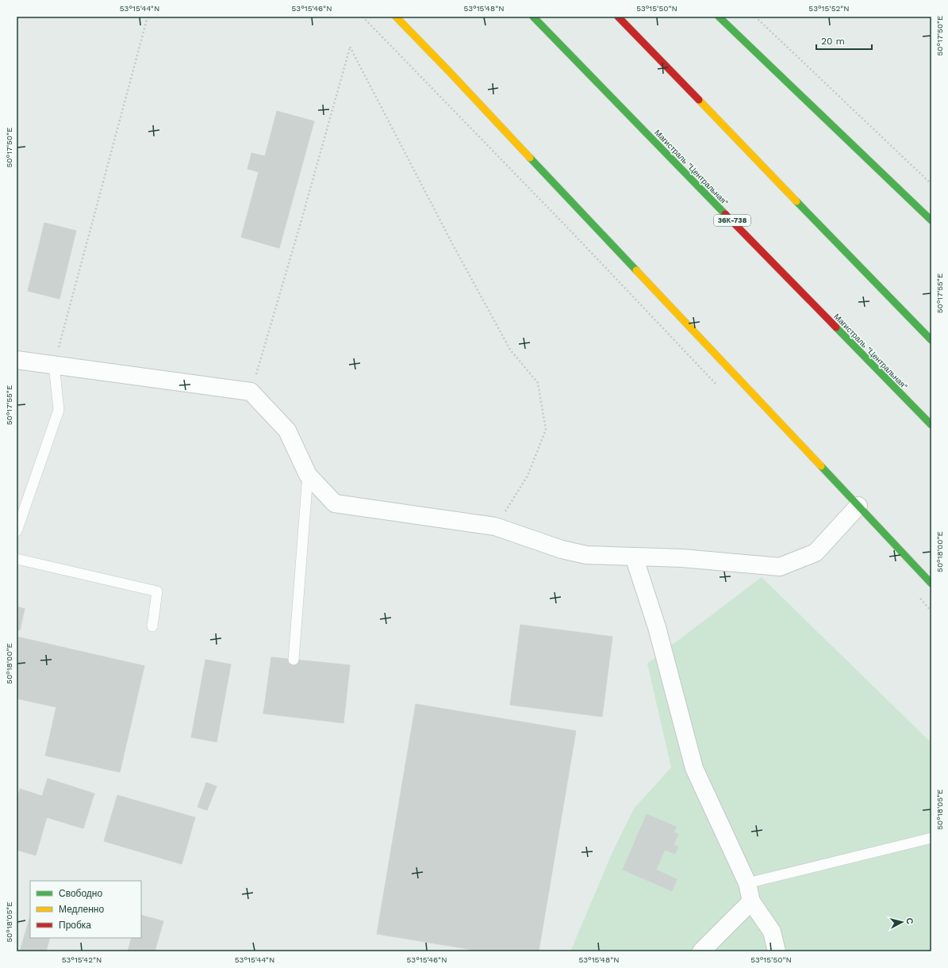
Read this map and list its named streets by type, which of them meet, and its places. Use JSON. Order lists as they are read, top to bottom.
{
  "streets": {
    "main road": ["Магистраль \"Центральная\"", "36К-738"]
  },
  "legend": ["Свободно", "Медленно", "Пробка"],
  "scale_bar": "20 m",
  "north": "right",
  "coordinates": [
    "53°15'44\"N",
    "53°15'46\"N",
    "53°15'48\"N",
    "53°15'50\"N",
    "53°15'52\"N",
    "50°17'50\"E",
    "50°17'55\"E",
    "50°18'00\"E",
    "50°18'05\"E",
    "53°15'42\"N"
  ]
}
